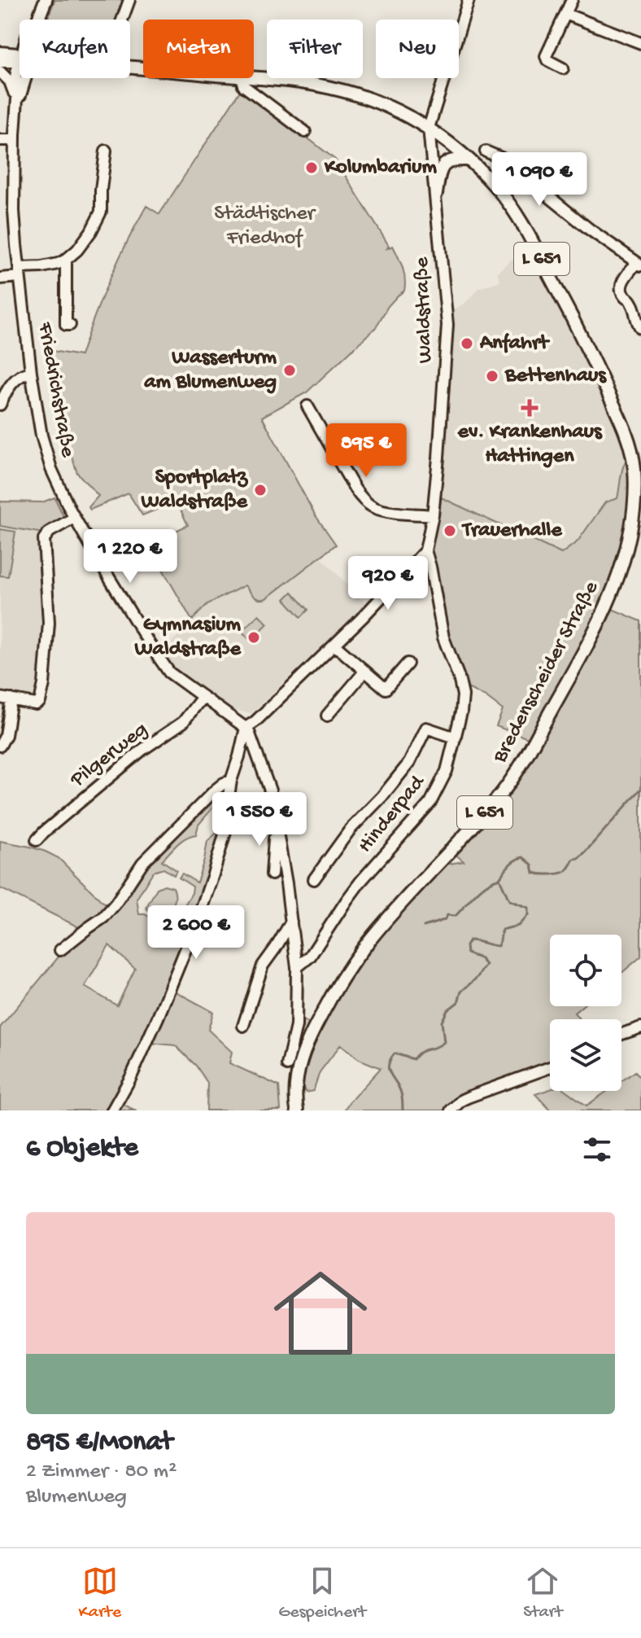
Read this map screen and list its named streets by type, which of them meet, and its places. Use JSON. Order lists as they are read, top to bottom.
{
  "streets": {
    "main road": ["L 651", "Bredenscheider Straße"],
    "street": [
      "Waldstraße",
      "Friedrichstraße",
      "Pilgerweg",
      "Hinderpad"
    ]
  },
  "crossings": [
    ["Waldstraße", "Bredenscheider Straße"],
    ["Waldstraße", "Hinderpad"],
    ["Friedrichstraße", "Pilgerweg"]
  ],
  "parks": ["Städtischer Friedhof"],
  "places": {
    "other": [
      "Kolumbarium",
      "Anfahrt",
      "Wasserturm am Blumenweg",
      "Bettenhaus",
      "Sportplatz Waldstraße",
      "Trauerhalle",
      "Gymnasium Waldstraße"
    ],
    "health": ["ev. Krankenhaus Hattingen"]
  },
  "page": {
    "chip": [
      "Kaufen",
      "Mieten",
      "Filter",
      "Neu"
    ],
    "price": [
      "1 090 €",
      "895 €",
      "1 220 €",
      "920 €",
      "1 550 €",
      "2 600 €"
    ],
    "heading": "6 Objekte",
    "list": [
      {
        "name": "895 €/Monat",
        "note": "2 Zimmer · 80 m² · Blumenweg"
      }
    ],
    "tabs": ["Karte", "Gespeichert", "Start"]
  }
}
